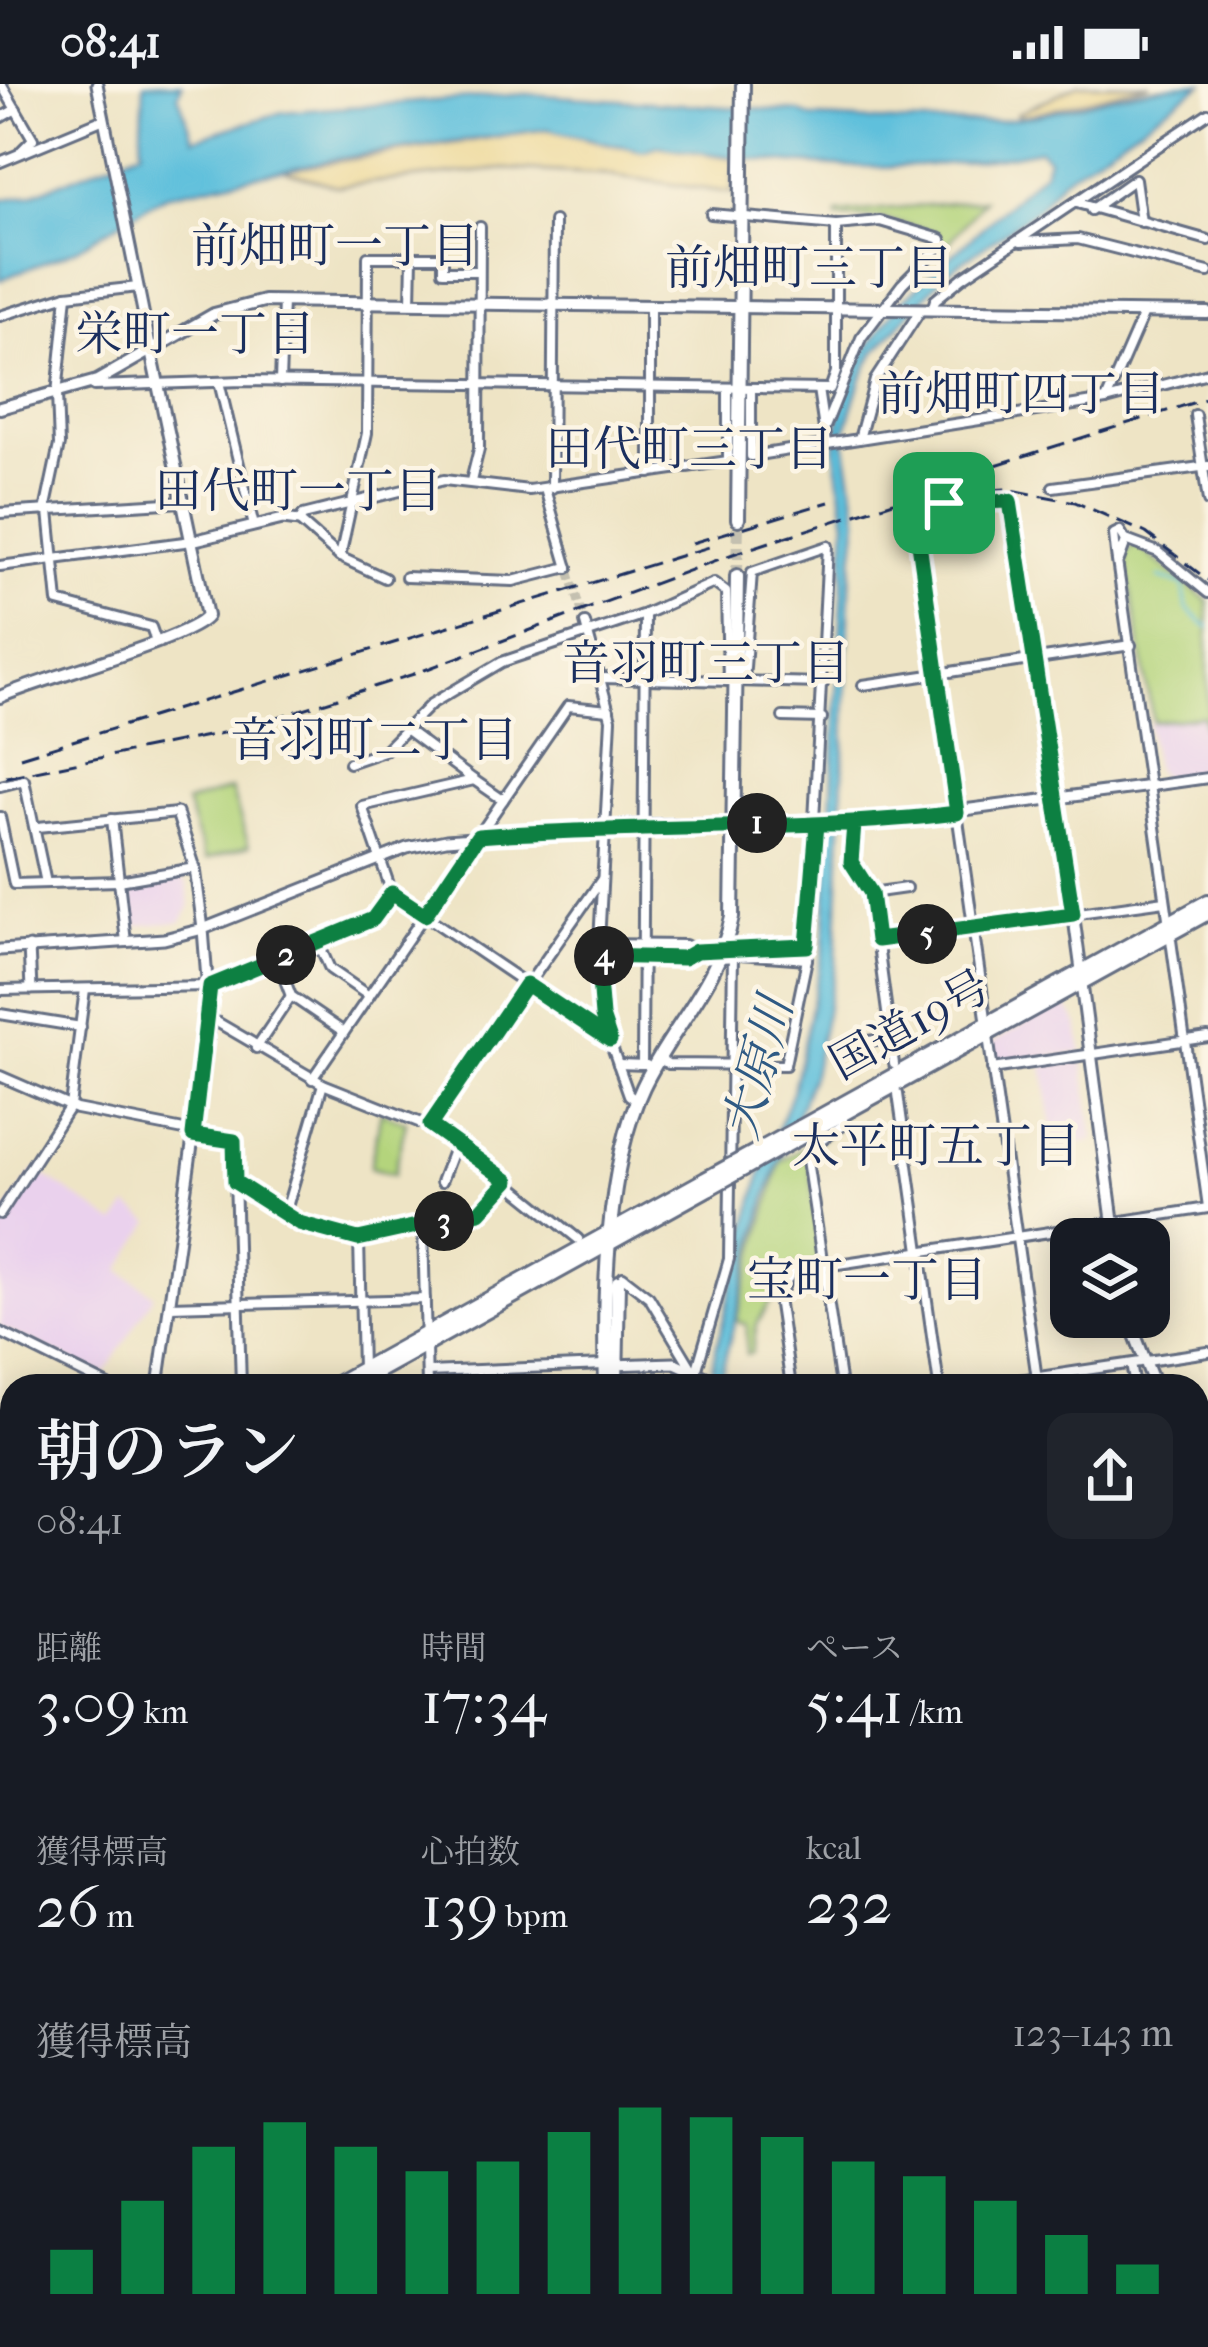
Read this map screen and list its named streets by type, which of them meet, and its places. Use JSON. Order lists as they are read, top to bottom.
{
  "streets": {
    "highway": ["国道19号"]
  },
  "districts": [
    "前畑町一丁目",
    "前畑町三丁目",
    "栄町一丁目",
    "前畑町四丁目",
    "田代町三丁目",
    "田代町一丁目",
    "音羽町三丁目",
    "音羽町二丁目",
    "太平町五丁目",
    "宝町一丁目"
  ],
  "water": ["大原川"],
  "page": {
    "status": "08:41",
    "pins": [
      "1",
      "5",
      "2",
      "4",
      "3"
    ],
    "heading": ["朝のラン", "08:41"],
    "stats": [
      ["距離", "3.09 km"],
      ["時間", "17:34"],
      ["ペース", "5:41 /km"],
      ["獲得標高", "26 m"],
      ["心拍数", "139 bpm"],
      ["kcal", "232"]
    ],
    "chart": ["獲得標高", "123–143 m"]
  }
}
